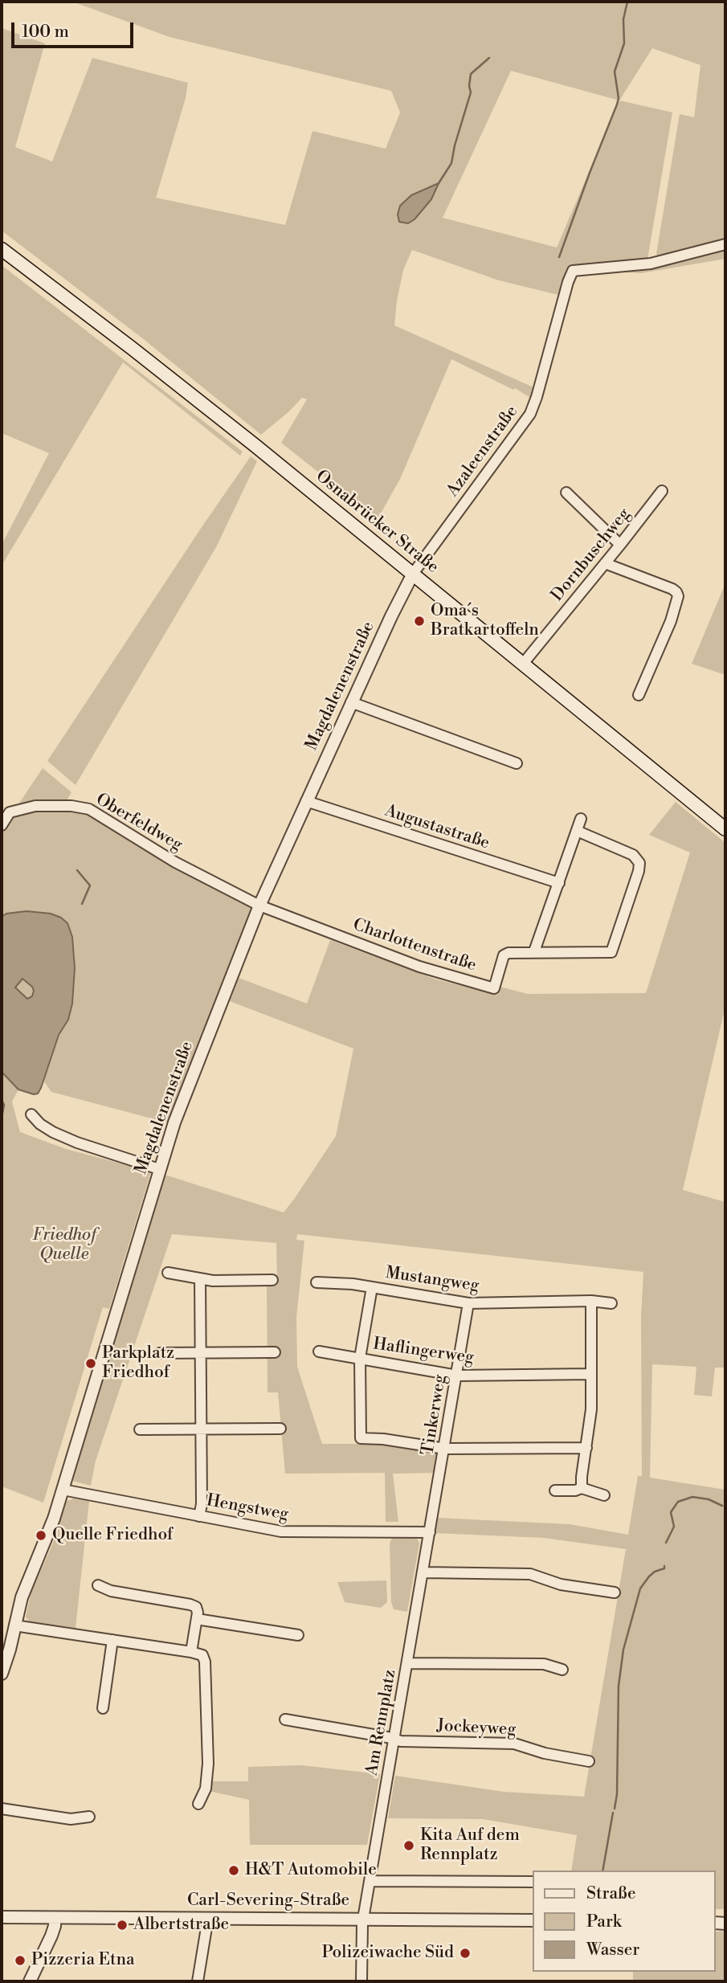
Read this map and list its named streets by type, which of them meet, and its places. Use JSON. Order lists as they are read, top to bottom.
{
  "streets": {
    "main road": ["Osnabrücker Straße"],
    "street": [
      "Azaleenstraße",
      "Dornbuschweg",
      "Magdalenenstraße",
      "Oberfeldweg",
      "Augustastraße",
      "Charlottenstraße",
      "Mustangweg",
      "Haflingerweg",
      "Tinkerweg",
      "Hengstweg",
      "Am Rennplatz",
      "Jockeyweg",
      "Carl-Severing-Straße"
    ]
  },
  "crossings": [
    ["Azaleenstraße", "Osnabrücker Straße"],
    ["Azaleenstraße", "Magdalenenstraße"],
    ["Osnabrücker Straße", "Dornbuschweg"],
    ["Osnabrücker Straße", "Magdalenenstraße"],
    ["Magdalenenstraße", "Oberfeldweg"],
    ["Magdalenenstraße", "Augustastraße"],
    ["Magdalenenstraße", "Charlottenstraße"],
    ["Magdalenenstraße", "Hengstweg"],
    ["Oberfeldweg", "Charlottenstraße"],
    ["Mustangweg", "Tinkerweg"],
    ["Haflingerweg", "Tinkerweg"],
    ["Tinkerweg", "Hengstweg"],
    ["Tinkerweg", "Am Rennplatz"],
    ["Hengstweg", "Am Rennplatz"],
    ["Am Rennplatz", "Jockeyweg"],
    ["Am Rennplatz", "Carl-Severing-Straße"]
  ],
  "parks": ["Friedhof Quelle"],
  "places": [
    "Oma´s Bratkartoffeln",
    "Parkplatz Friedhof",
    "Quelle Friedhof",
    "Kita Auf dem Rennplatz",
    "H&T Automobile",
    "Albertstraße",
    "Polizeiwache Süd",
    "Pizzeria Etna"
  ],
  "legend": ["Straße", "Park", "Wasser"],
  "scale_bar": "100 m"
}
